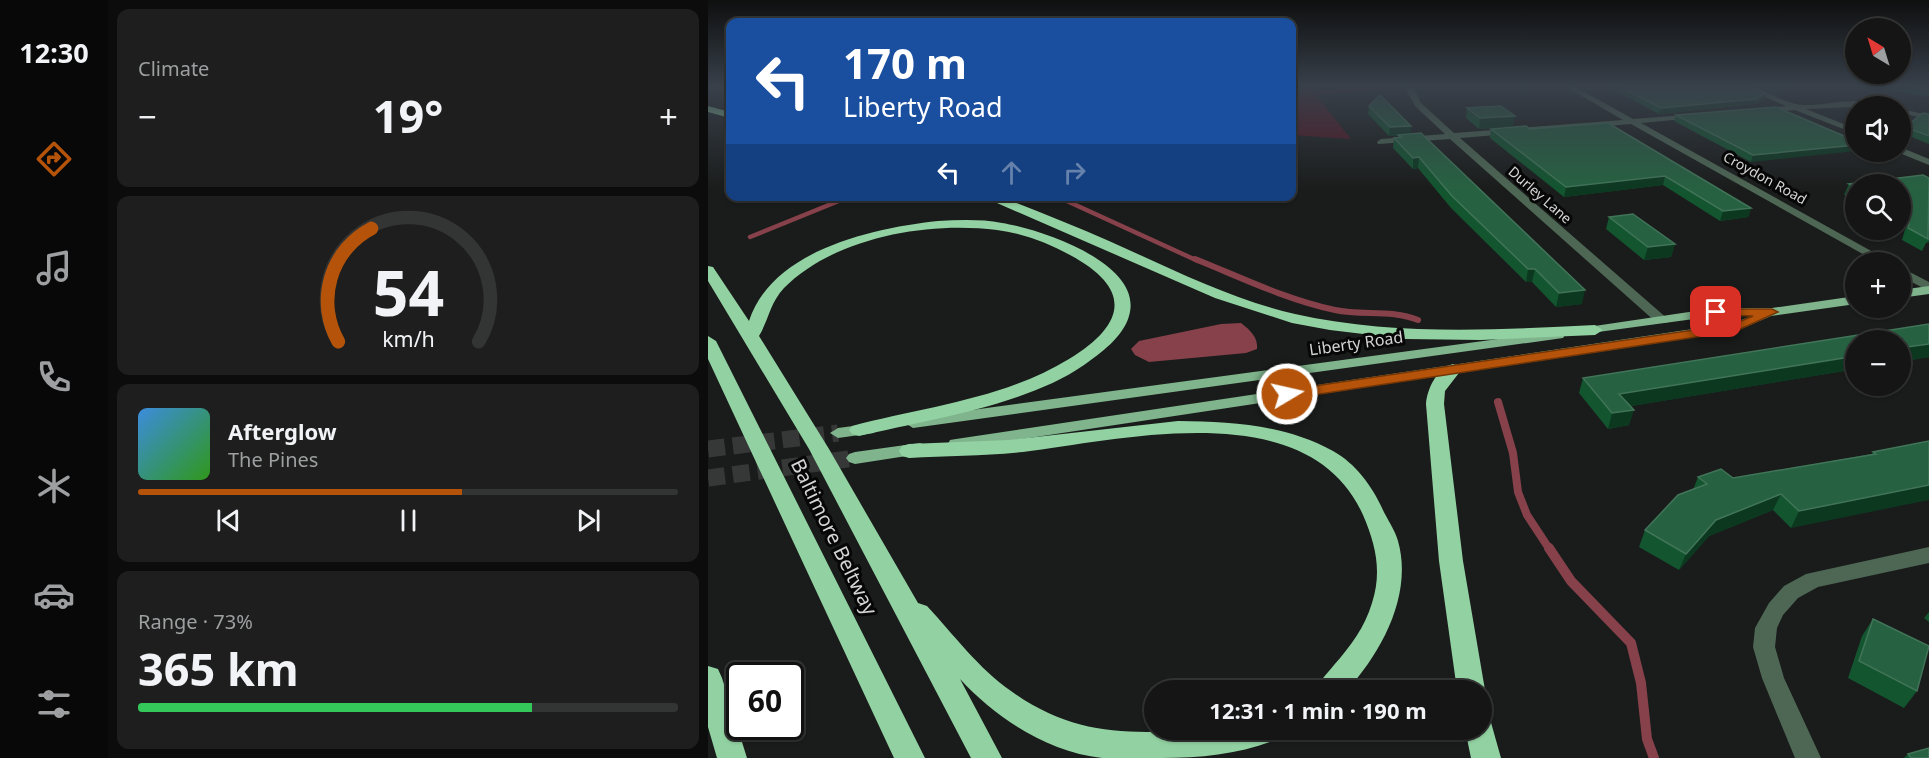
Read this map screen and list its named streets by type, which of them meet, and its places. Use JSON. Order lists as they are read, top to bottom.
{
  "streets": {
    "highway": ["Baltimore Beltway"],
    "main road": ["Liberty Road"],
    "street": ["Croydon Road", "Durley Lane"]
  },
  "crossings": [
    ["Durley Lane", "Liberty Road"]
  ],
  "north": "top left",
  "page": {
    "tabs": "12:30",
    "tile": [
      "Climate",
      ["Range · 73%", "365 km"]
    ],
    "map_buttons": ["+", "−"],
    "turn": ["170 m", "Liberty Road"],
    "heat": ["−", "19°", "+"],
    "song": ["Afterglow", "The Pines"],
    "limit": "60",
    "trip": "12:31 · 1 min · 190 m",
    "gauge": ["54", "km/h"]
  }
}
